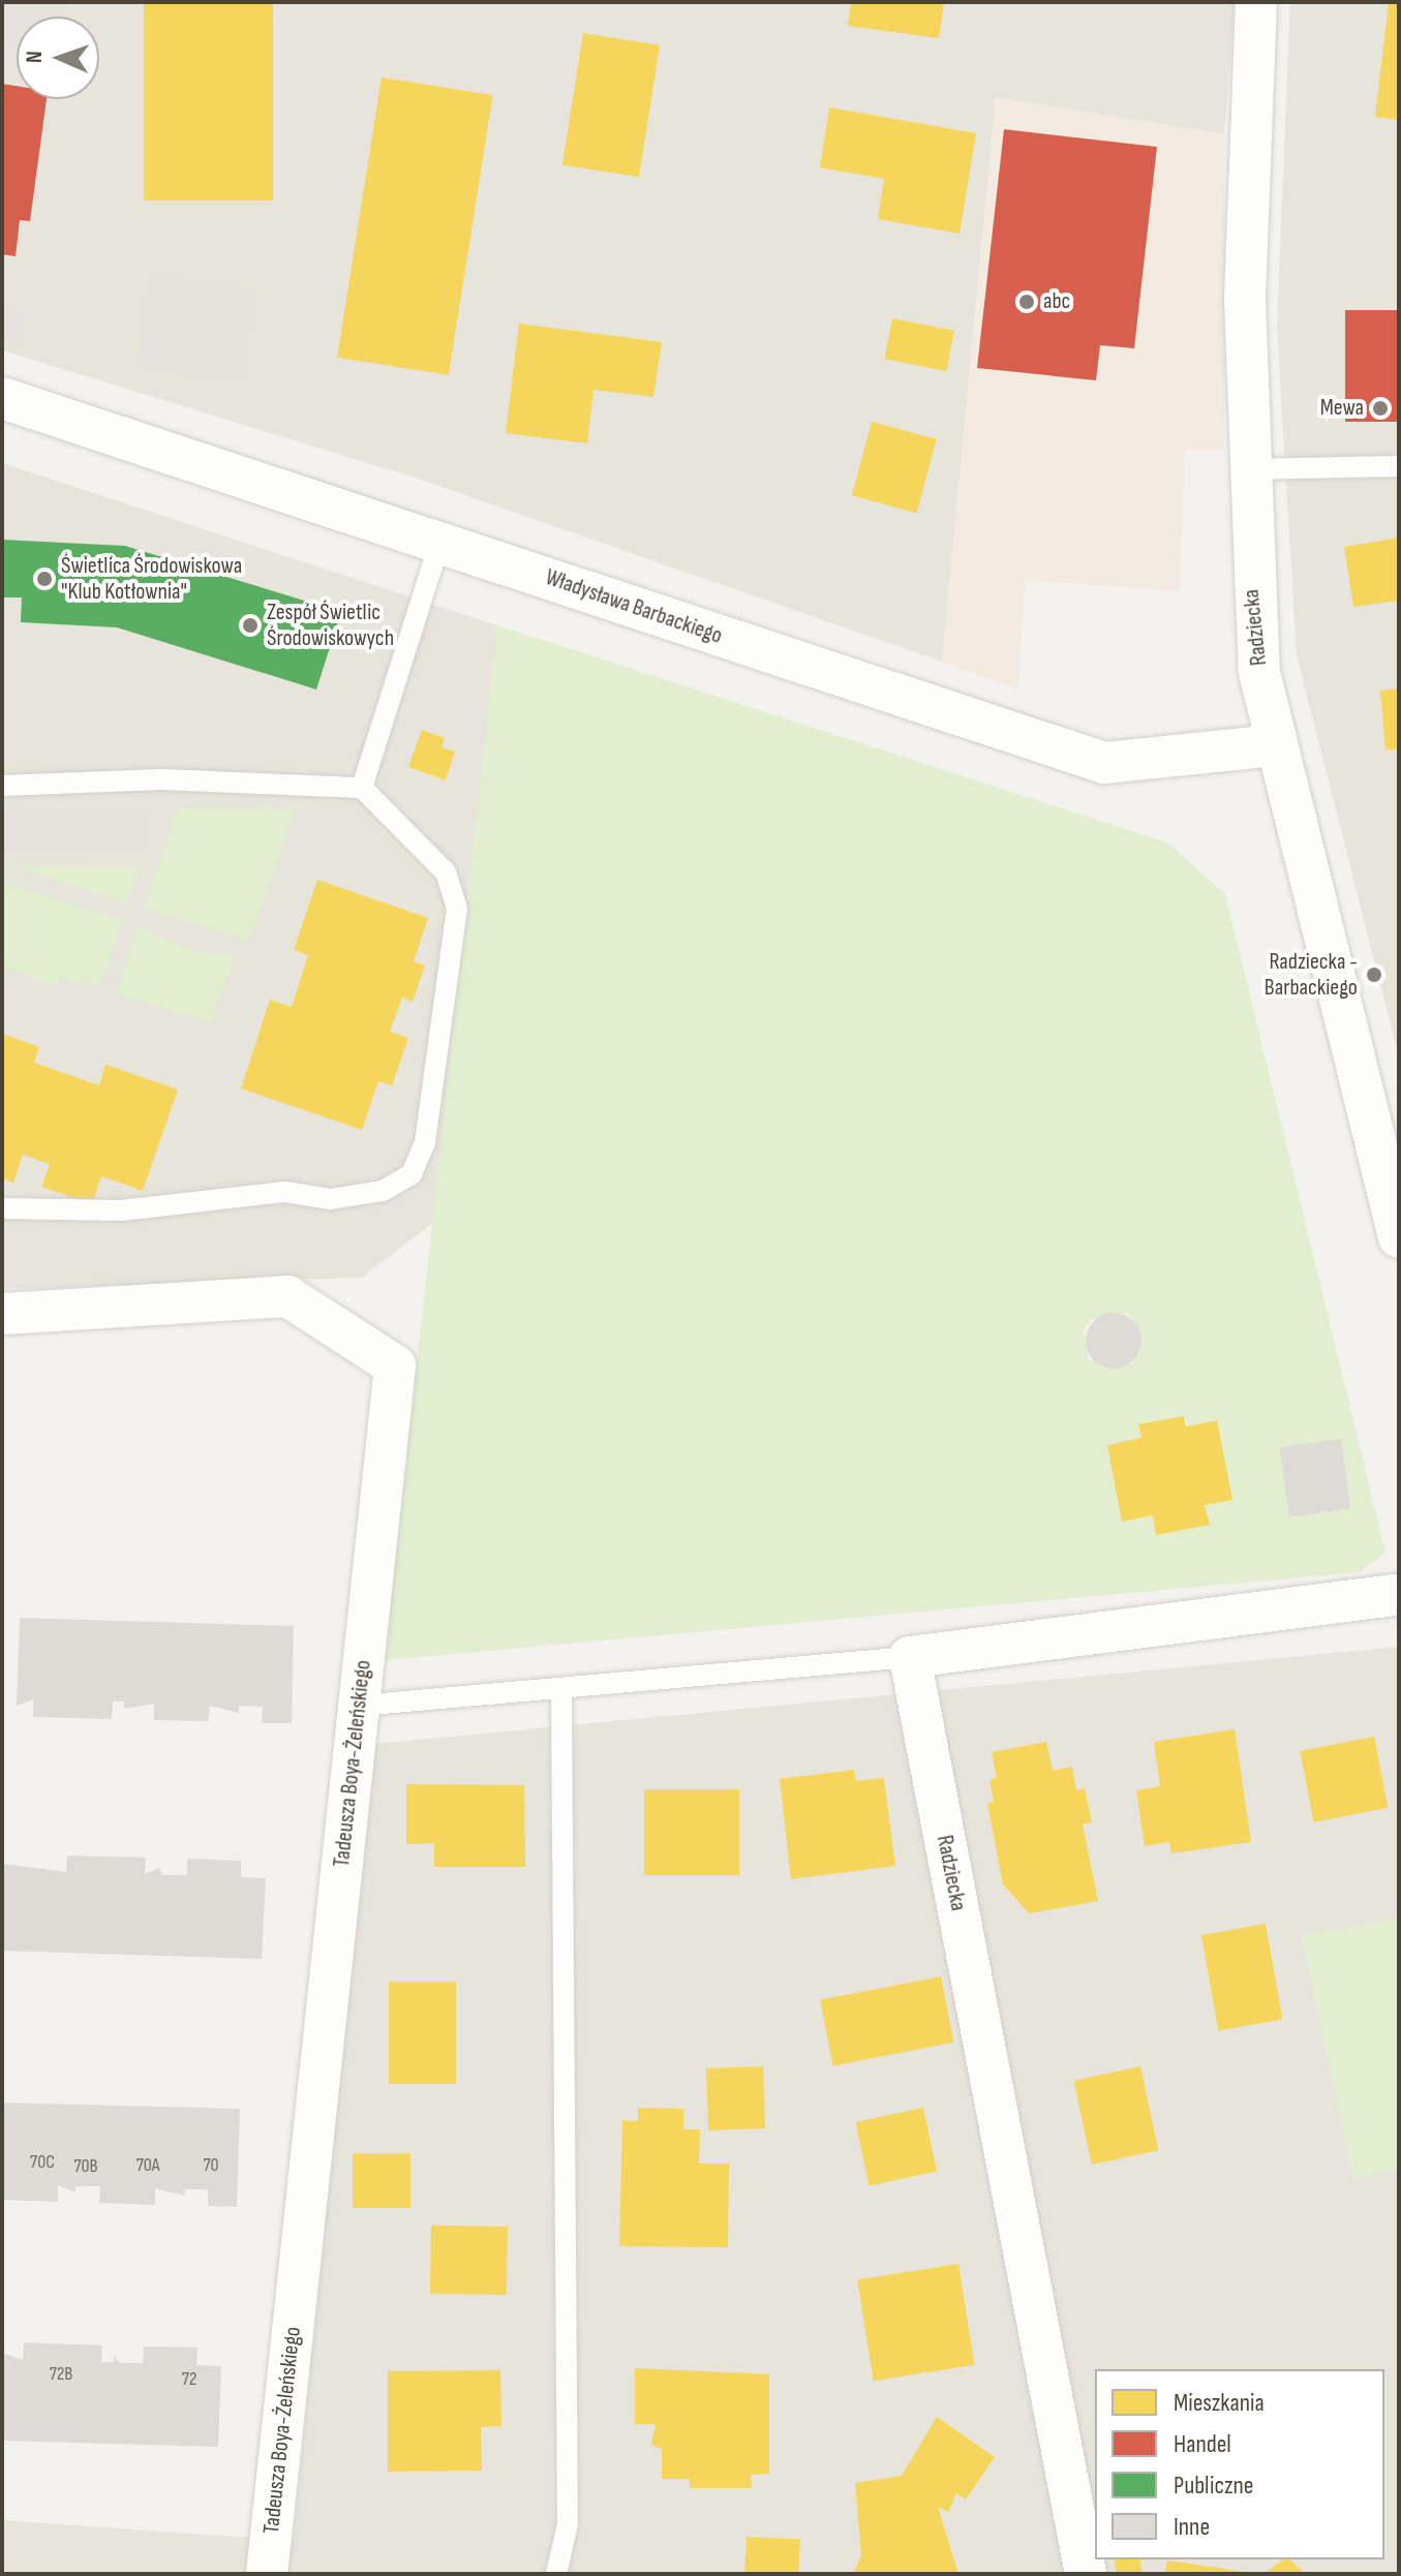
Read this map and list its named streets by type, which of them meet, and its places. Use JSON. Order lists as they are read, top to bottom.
{
  "streets": {
    "street": ["Władysława Barbackiego", "Radziecka", "Tadeusza Boya-Żeleńskiego"]
  },
  "crossings": [
    ["Władysława Barbackiego", "Radziecka"]
  ],
  "places": [
    "abc",
    "Mewa",
    "Świetlica Środowiskowa \"Klub Kotłownia\"",
    "Zespół Świetlic Środowiskowych",
    "Radziecka - Barbackiego"
  ],
  "house_numbers": [
    "70C",
    "70A",
    "70",
    "70B",
    "72B",
    "72"
  ],
  "legend": [
    "Mieszkania",
    "Handel",
    "Publiczne",
    "Inne"
  ],
  "north": "left"
}
